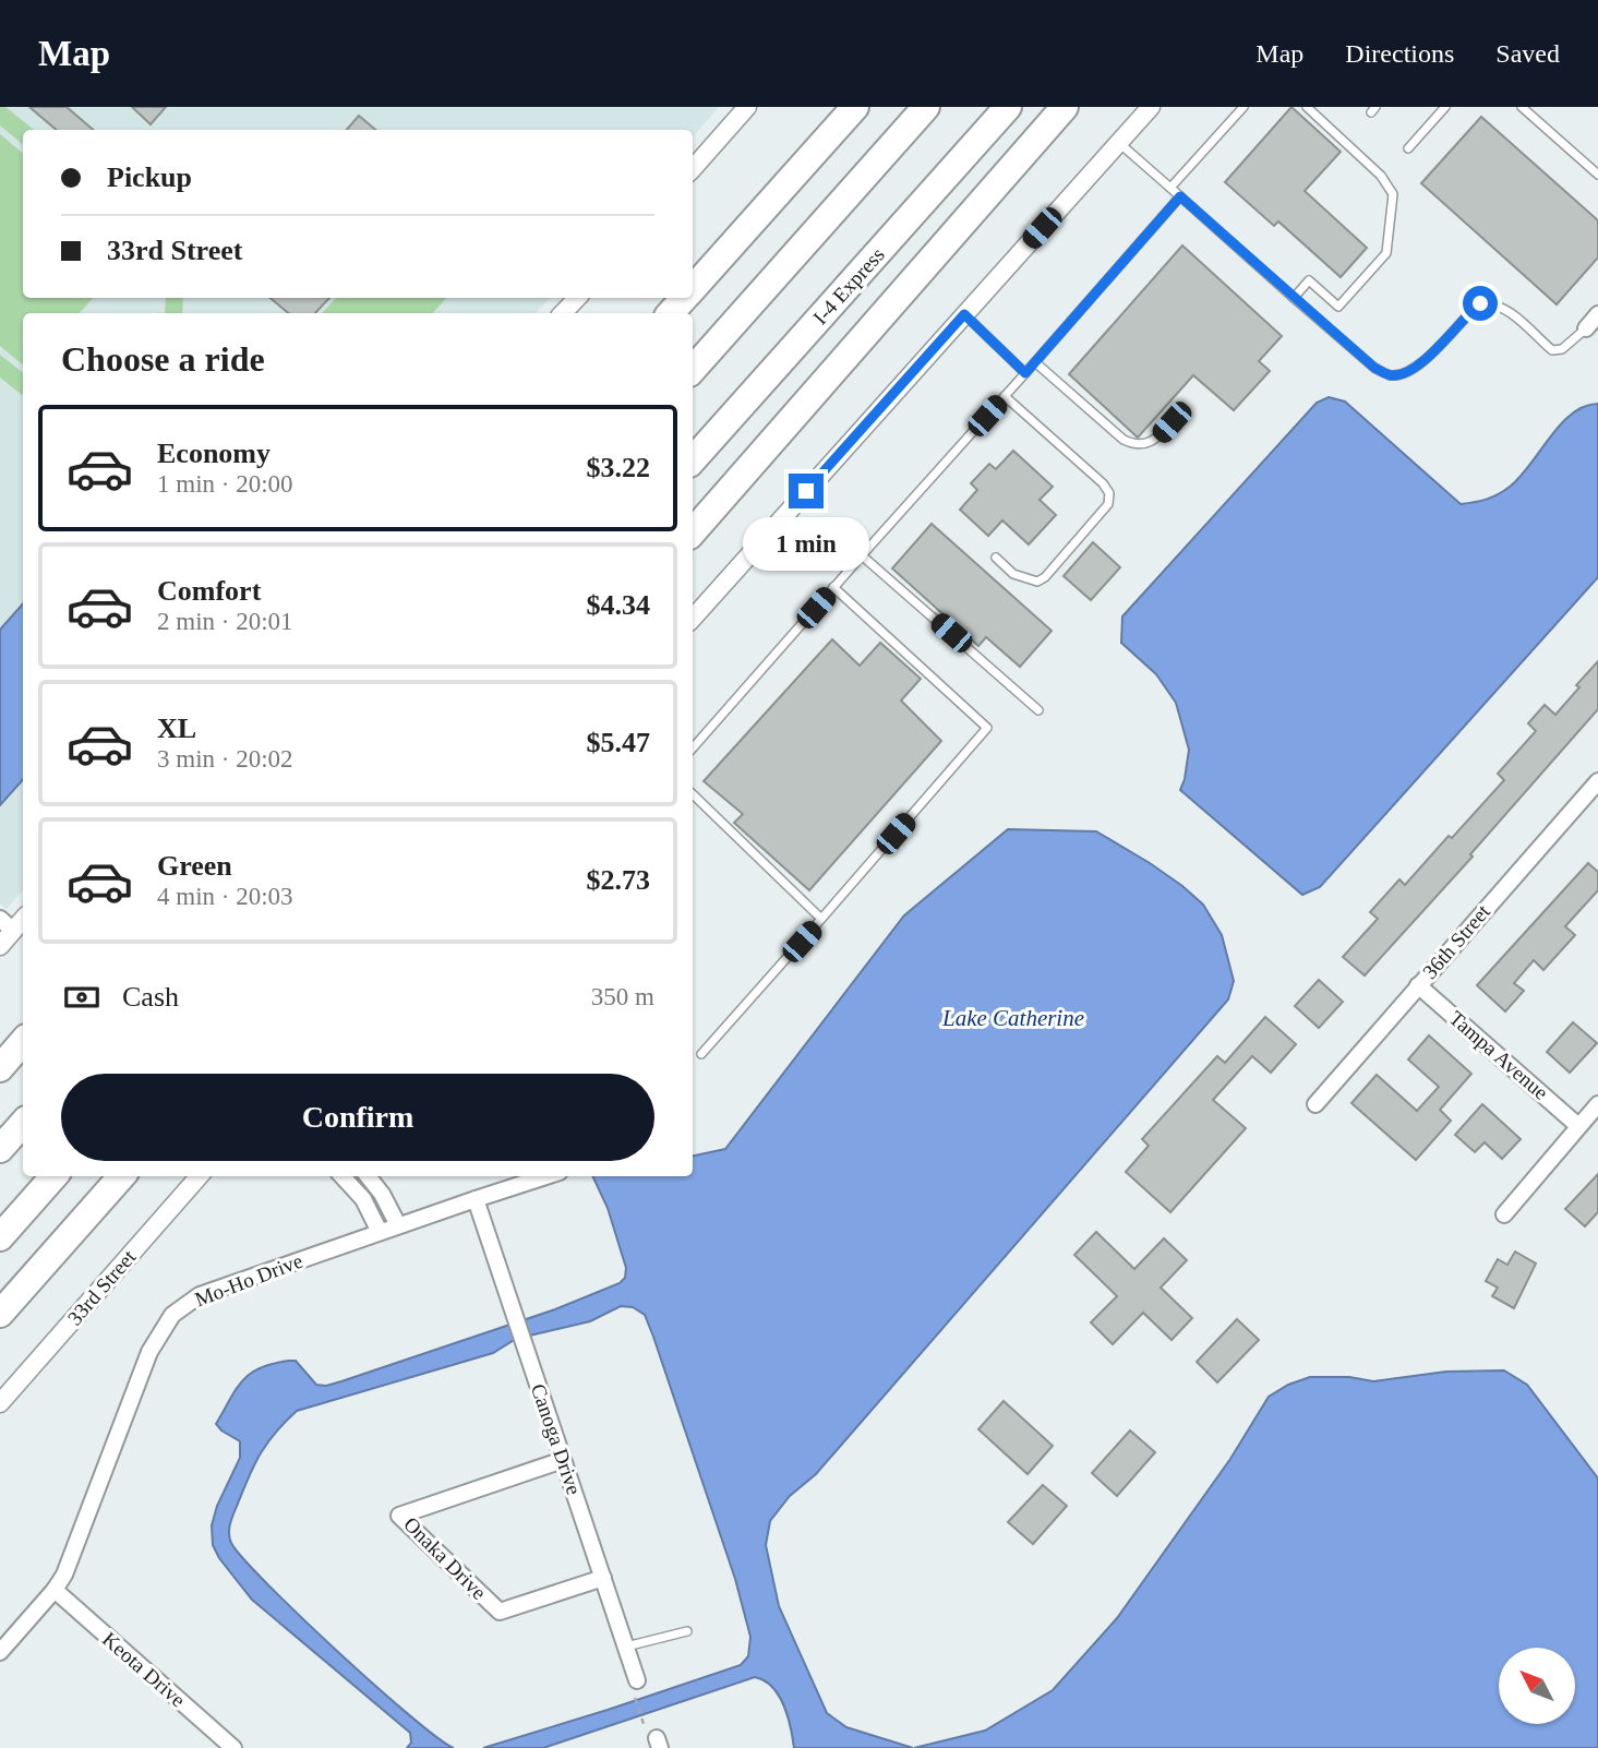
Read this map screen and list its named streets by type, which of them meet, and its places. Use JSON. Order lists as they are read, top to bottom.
{
  "streets": {
    "highway": ["I-4 Express"],
    "street": [
      "36th Street",
      "Tampa Avenue",
      "Mo-Ho Drive",
      "33rd Street",
      "Canoga Drive",
      "Onaka Drive",
      "Keota Drive"
    ]
  },
  "crossings": [
    ["36th Street", "Tampa Avenue"],
    ["Mo-Ho Drive", "Canoga Drive"],
    ["Mo-Ho Drive", "Keota Drive"],
    ["Canoga Drive", "Onaka Drive"]
  ],
  "water": ["Lake Catherine"],
  "north": "top left",
  "page": {
    "header": "Map",
    "nav": ["Map", "Directions", "Saved"],
    "banner": ["Pickup", "33rd Street"],
    "heading": "Choose a ride",
    "list": [
      {
        "name": "Economy",
        "note": "1 min · 20:00",
        "value": "$3.22"
      },
      {
        "name": "Comfort",
        "note": "2 min · 20:01",
        "value": "$4.34"
      },
      {
        "name": "XL",
        "note": "3 min · 20:02",
        "value": "$5.47"
      },
      {
        "name": "Green",
        "note": "4 min · 20:03",
        "value": "$2.73"
      }
    ],
    "bubble": "1 min",
    "pay": ["Cash", "350 m"],
    "buttons": "Confirm"
  }
}
